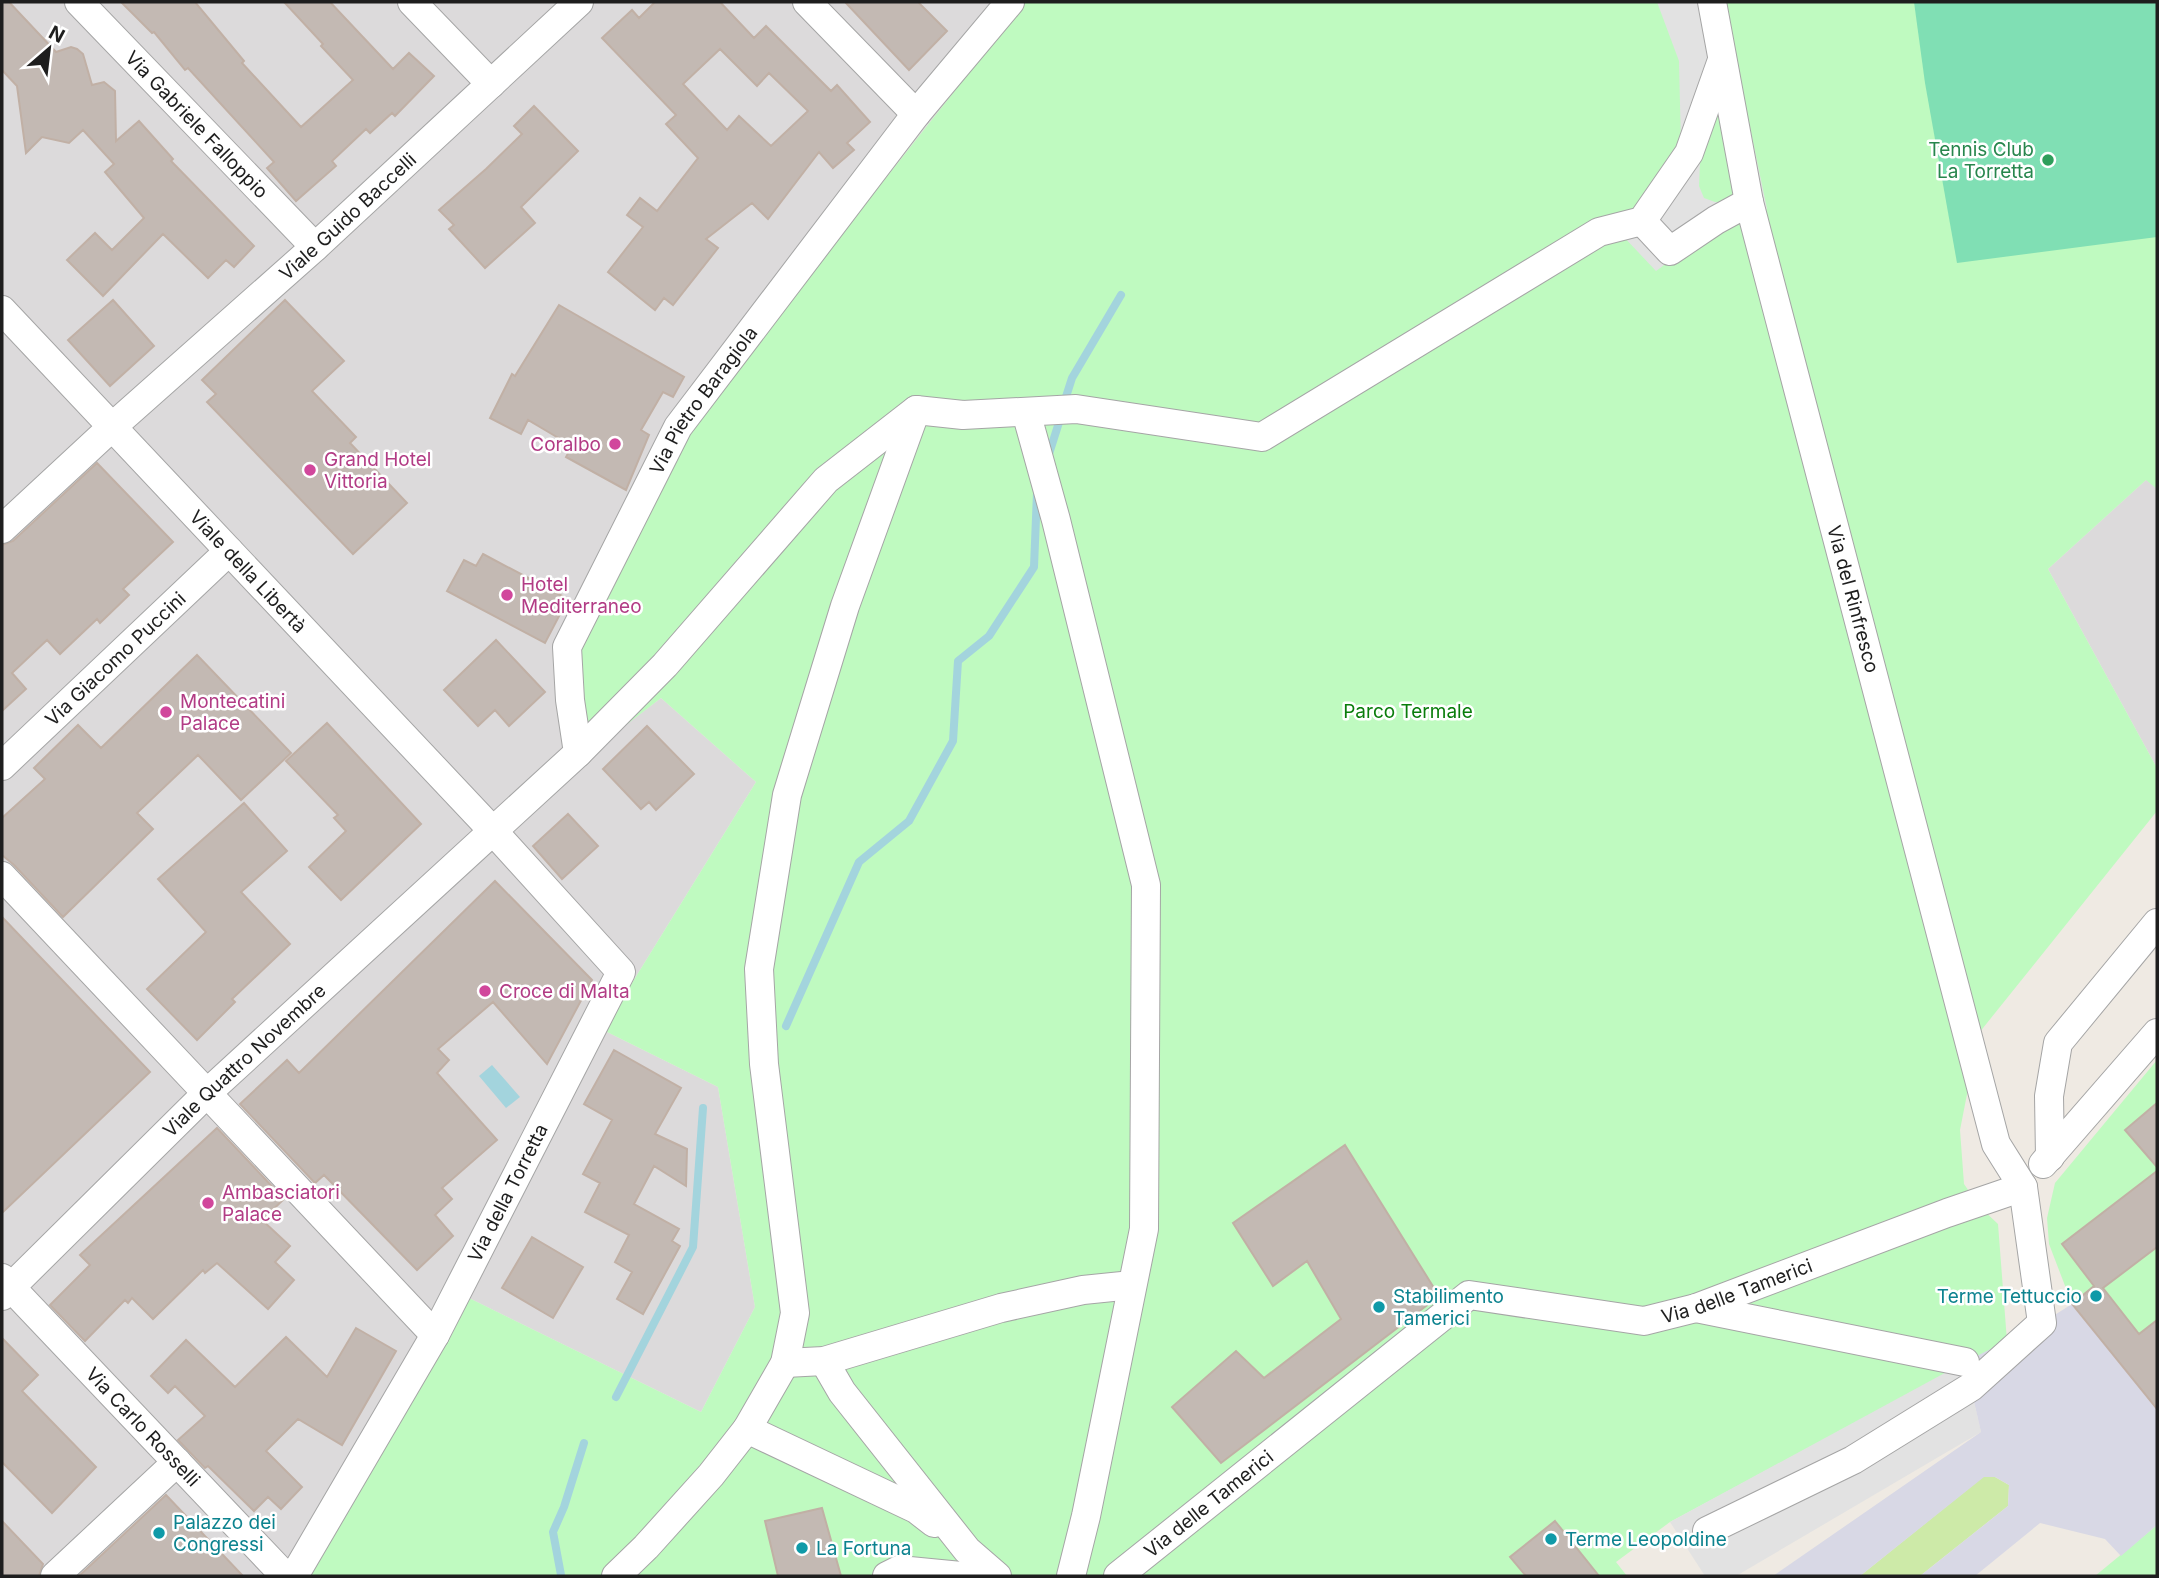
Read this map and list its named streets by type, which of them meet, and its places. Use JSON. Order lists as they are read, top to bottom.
{
  "streets": {
    "street": [
      "Via Gabriele Falloppio",
      "Viale Guido Baccelli",
      "Via Pietro Baragiola",
      "Viale della Libertà",
      "Via del Rinfresco",
      "Via Giacomo Puccini",
      "Viale Quattro Novembre",
      "Via della Torretta",
      "Via delle Tamerici",
      "Via Carlo Rosselli"
    ]
  },
  "crossings": [
    ["Via Gabriele Falloppio", "Viale Guido Baccelli"],
    ["Viale Guido Baccelli", "Viale della Libertà"],
    ["Viale della Libertà", "Via Giacomo Puccini"],
    ["Viale della Libertà", "Viale Quattro Novembre"],
    ["Viale della Libertà", "Via della Torretta"],
    ["Via del Rinfresco", "Via delle Tamerici"],
    ["Viale Quattro Novembre", "Via della Torretta"],
    ["Viale Quattro Novembre", "Via Carlo Rosselli"]
  ],
  "parks": ["Parco Termale"],
  "places": [
    "Tennis Club La Torretta",
    "Coralbo",
    "Grand Hotel Vittoria",
    "Hotel Mediterraneo",
    "Montecatini Palace",
    "Croce di Malta",
    "Ambasciatori Palace",
    "Terme Tettuccio",
    "Stabilimento Tamerici",
    "Palazzo dei Congressi",
    "Terme Leopoldine",
    "La Fortuna"
  ],
  "north": "top right"
}
